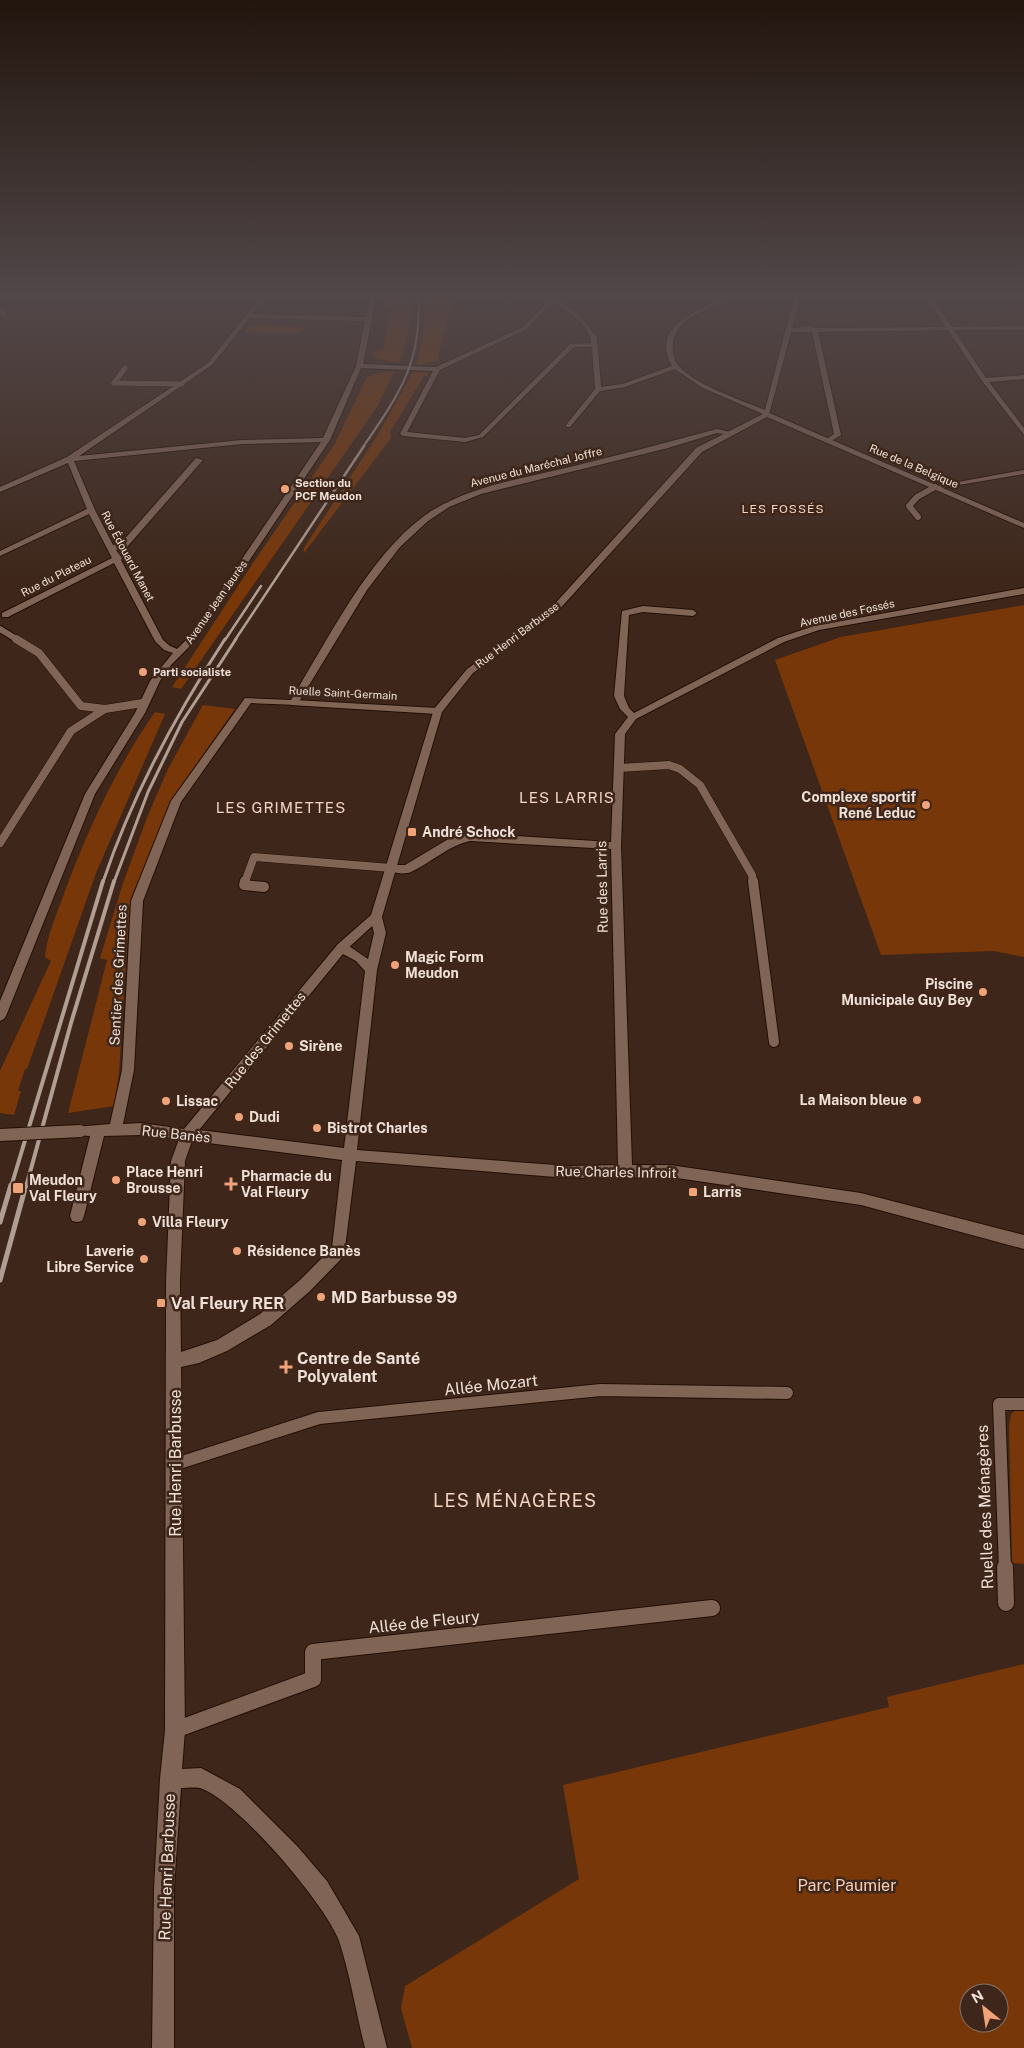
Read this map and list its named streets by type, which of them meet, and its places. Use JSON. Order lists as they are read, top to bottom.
{
  "streets": {
    "street": [
      "Rue de la Belgique",
      "Avenue du Maréchal Joffre",
      "Rue Édouard Manet",
      "Rue du Plateau",
      "Avenue Jean Jaurès",
      "Avenue des Fossés",
      "Rue Henri Barbusse",
      "Ruelle Saint-Germain",
      "Rue des Larris",
      "Sentier des Grimettes",
      "Rue des Grimettes",
      "Rue Banès",
      "Rue Charles Infroit"
    ],
    "lane": ["Allée Mozart", "Ruelle des Ménagères", "Allée de Fleury"]
  },
  "crossings": [
    ["Rue de la Belgique", "Rue Henri Barbusse"],
    ["Avenue du Maréchal Joffre", "Rue Henri Barbusse"],
    ["Avenue du Maréchal Joffre", "Ruelle Saint-Germain"],
    ["Rue Édouard Manet", "Rue du Plateau"],
    ["Rue Édouard Manet", "Avenue Jean Jaurès"],
    ["Avenue des Fossés", "Rue des Larris"],
    ["Rue Henri Barbusse", "Ruelle Saint-Germain"],
    ["Rue Henri Barbusse", "Rue Banès"],
    ["Rue Henri Barbusse", "Rue Charles Infroit"],
    ["Rue Henri Barbusse", "Allée Mozart"],
    ["Rue Henri Barbusse", "Allée de Fleury"],
    ["Ruelle Saint-Germain", "Sentier des Grimettes"],
    ["Rue des Larris", "Rue Charles Infroit"],
    ["Sentier des Grimettes", "Rue Banès"],
    ["Rue des Grimettes", "Rue Banès"],
    ["Rue Banès", "Rue Charles Infroit"]
  ],
  "districts": [
    "LES FOSSÉS",
    "LES LARRIS",
    "LES GRIMETTES",
    "LES MÉNAGÈRES"
  ],
  "parks": ["Parc Paumier"],
  "places": {
    "other": [
      "Section du PCF Meudon",
      "Parti socialiste",
      "Complexe sportif René Leduc",
      "Magic Form Meudon",
      "Piscine Municipale Guy Bey",
      "Sirène",
      "La Maison bleue",
      "Lissac",
      "Dudi",
      "Bistrot Charles",
      "Place Henri Brousse",
      "Villa Fleury",
      "Résidence Banès",
      "Laverie Libre Service",
      "MD Barbusse 99"
    ],
    "transit": [
      "André Schock",
      "Meudon Val Fleury",
      "Larris",
      "Val Fleury RER"
    ],
    "health": ["Pharmacie du Val Fleury", "Centre de Santé Polyvalent"]
  },
  "north": "top left"
}
